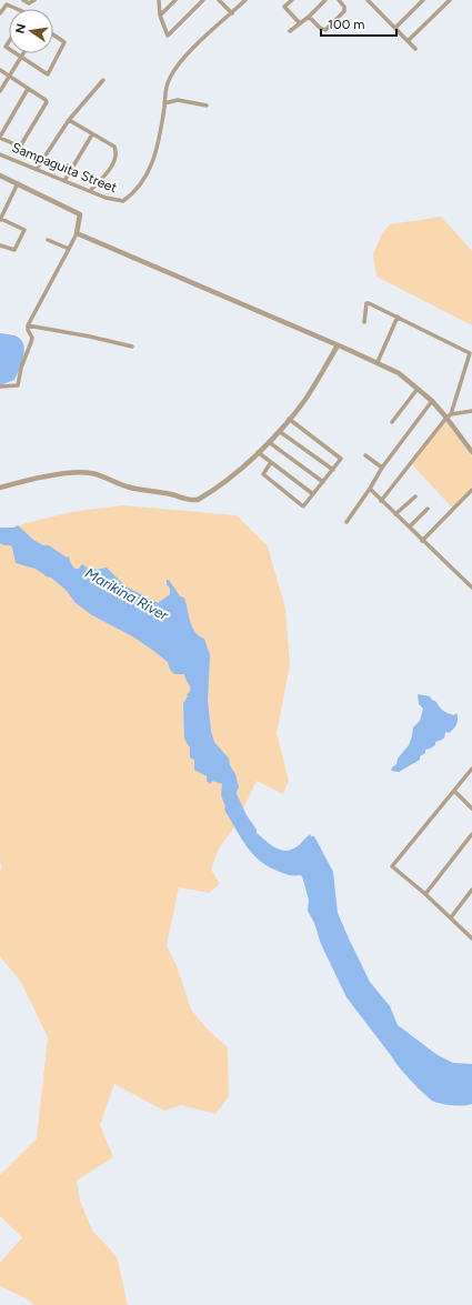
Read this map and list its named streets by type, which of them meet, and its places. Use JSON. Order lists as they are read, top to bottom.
{
  "streets": {
    "street": ["Sampaguita Street"]
  },
  "water": ["Marikina River"],
  "scale_bar": "100 m",
  "north": "left"
}
